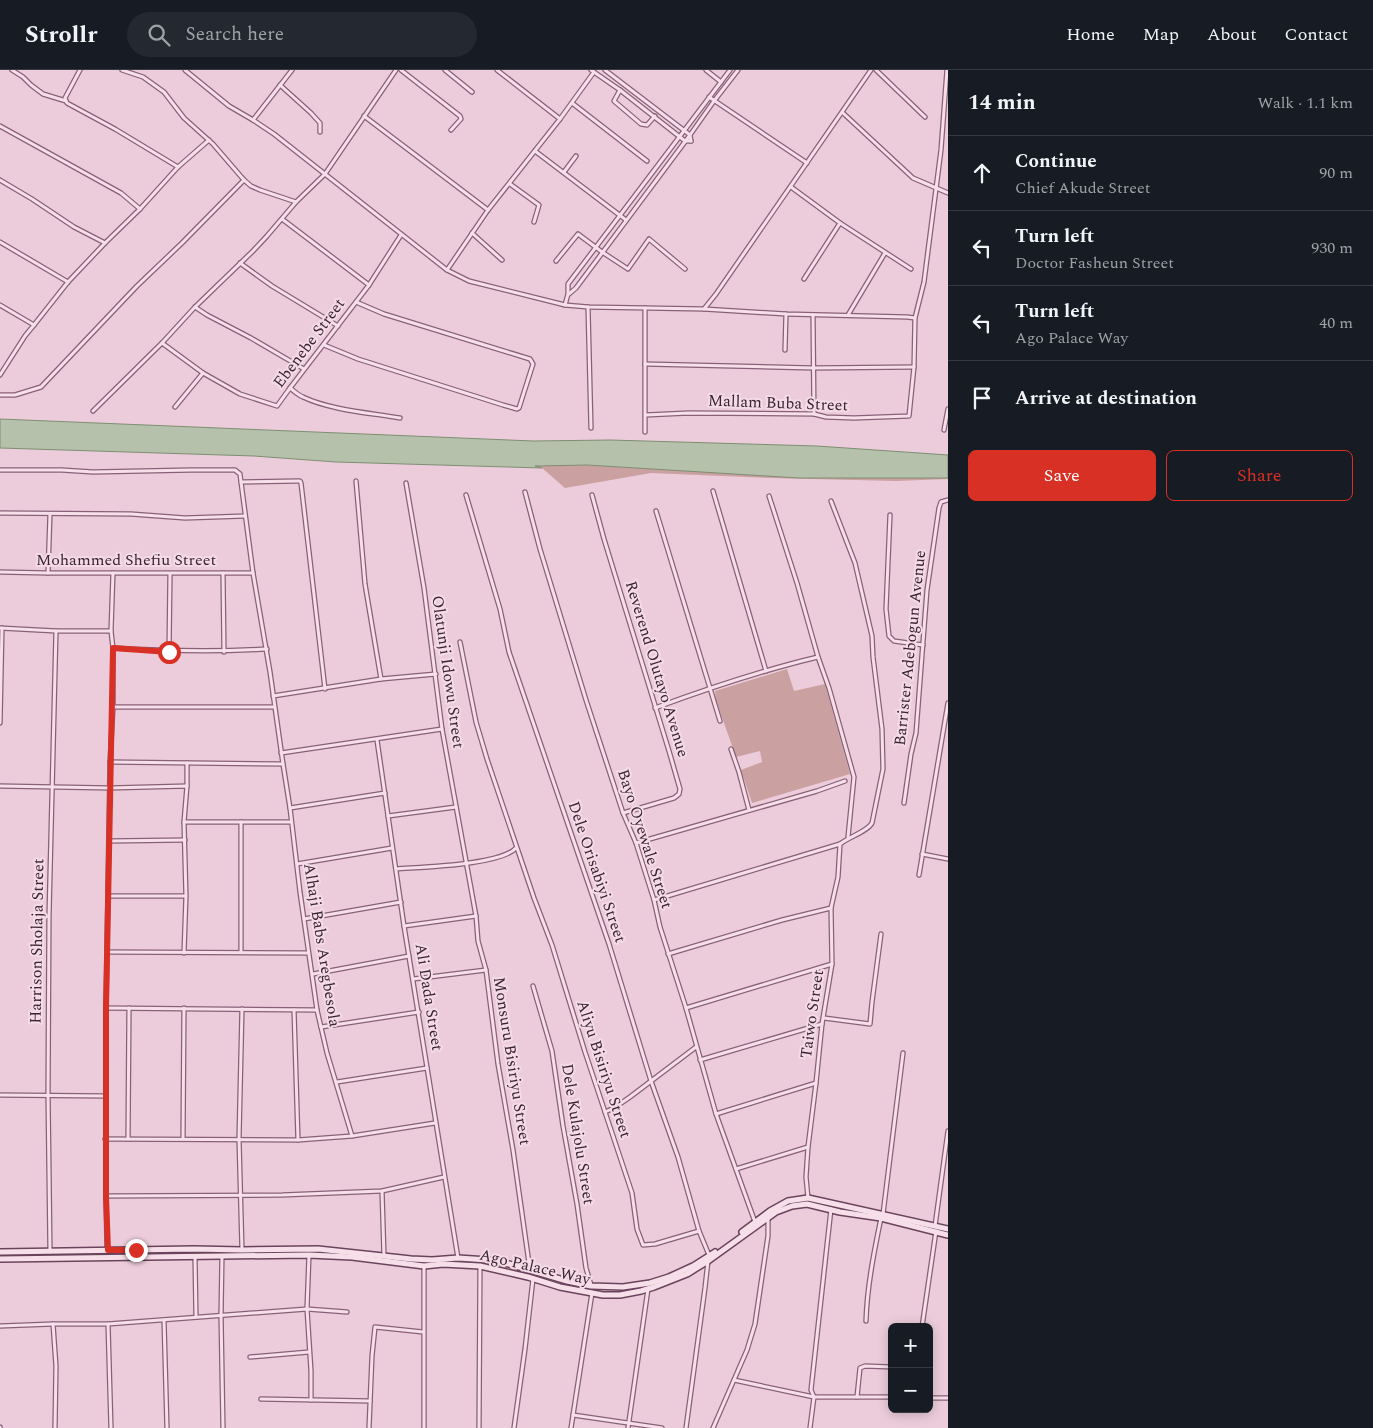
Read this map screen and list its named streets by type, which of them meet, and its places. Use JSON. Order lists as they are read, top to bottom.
{
  "streets": {
    "main road": ["Ago Palace Way"],
    "street": [
      "Ebenebe Street",
      "Mallam Buba Street",
      "Mohammed Shefiu Street",
      "Barrister Adebogun Avenue",
      "Reverend Olutayo Avenue",
      "Olatunji Idowu Street",
      "Bayo Oyewale Street",
      "Dele Orisabiyi Street",
      "Harrison Sholaja Street",
      "Alhaji Babs Aregbesola",
      "Ali Dada Street",
      "Taiwo Street",
      "Monsuru Bisiriyu Street",
      "Aliyu Bisiriyu Street",
      "Dele Kulajolu Street"
    ]
  },
  "crossings": [
    ["Mohammed Shefiu Street", "Alhaji Babs Aregbesola"],
    ["Reverend Olutayo Avenue", "Bayo Oyewale Street"],
    ["Olatunji Idowu Street", "Monsuru Bisiriyu Street"],
    ["Bayo Oyewale Street", "Ago Palace Way"],
    ["Dele Orisabiyi Street", "Aliyu Bisiriyu Street"],
    ["Dele Orisabiyi Street", "Ago Palace Way"],
    ["Harrison Sholaja Street", "Ago Palace Way"],
    ["Ali Dada Street", "Ago Palace Way"],
    ["Taiwo Street", "Ago Palace Way"],
    ["Monsuru Bisiriyu Street", "Ago Palace Way"],
    ["Dele Kulajolu Street", "Ago Palace Way"]
  ],
  "page": {
    "header": "Strollr",
    "search": "Search here",
    "nav": [
      "Home",
      "Map",
      "About",
      "Contact"
    ],
    "heading": ["14 min", "Walk · 1.1 km"],
    "list": [
      ["Continue", "Chief Akude Street", "90 m"],
      ["Turn left", "Doctor Fasheun Street", "930 m"],
      ["Turn left", "Ago Palace Way", "40 m"],
      "Arrive at destination"
    ],
    "buttons": ["Save", "Share"],
    "map_buttons": ["+", "−"]
  }
}
